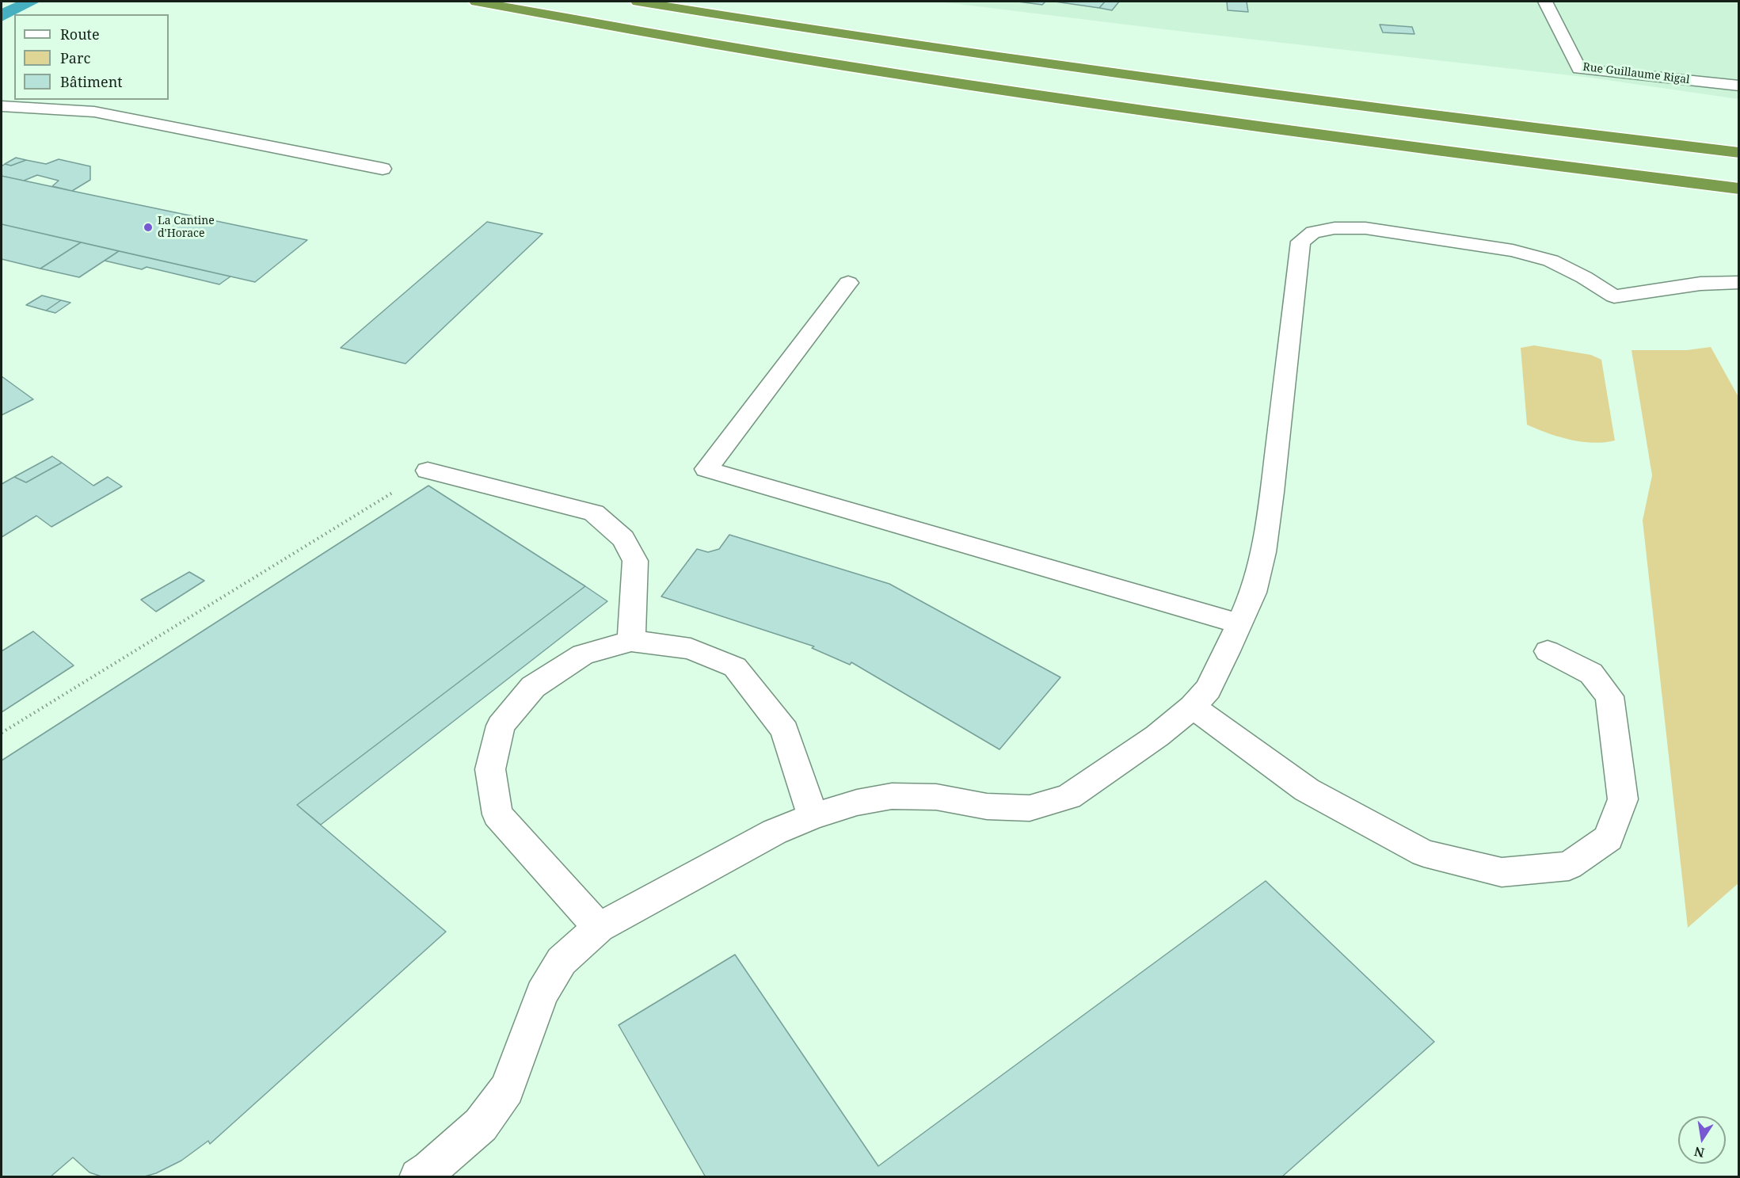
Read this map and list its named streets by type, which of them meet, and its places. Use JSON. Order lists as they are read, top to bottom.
{
  "streets": {
    "street": ["Rue Guillaume Rigal"]
  },
  "places": ["La Cantine d'Horace"],
  "legend": ["Route", "Parc", "Bâtiment"],
  "north": "bottom"
}
